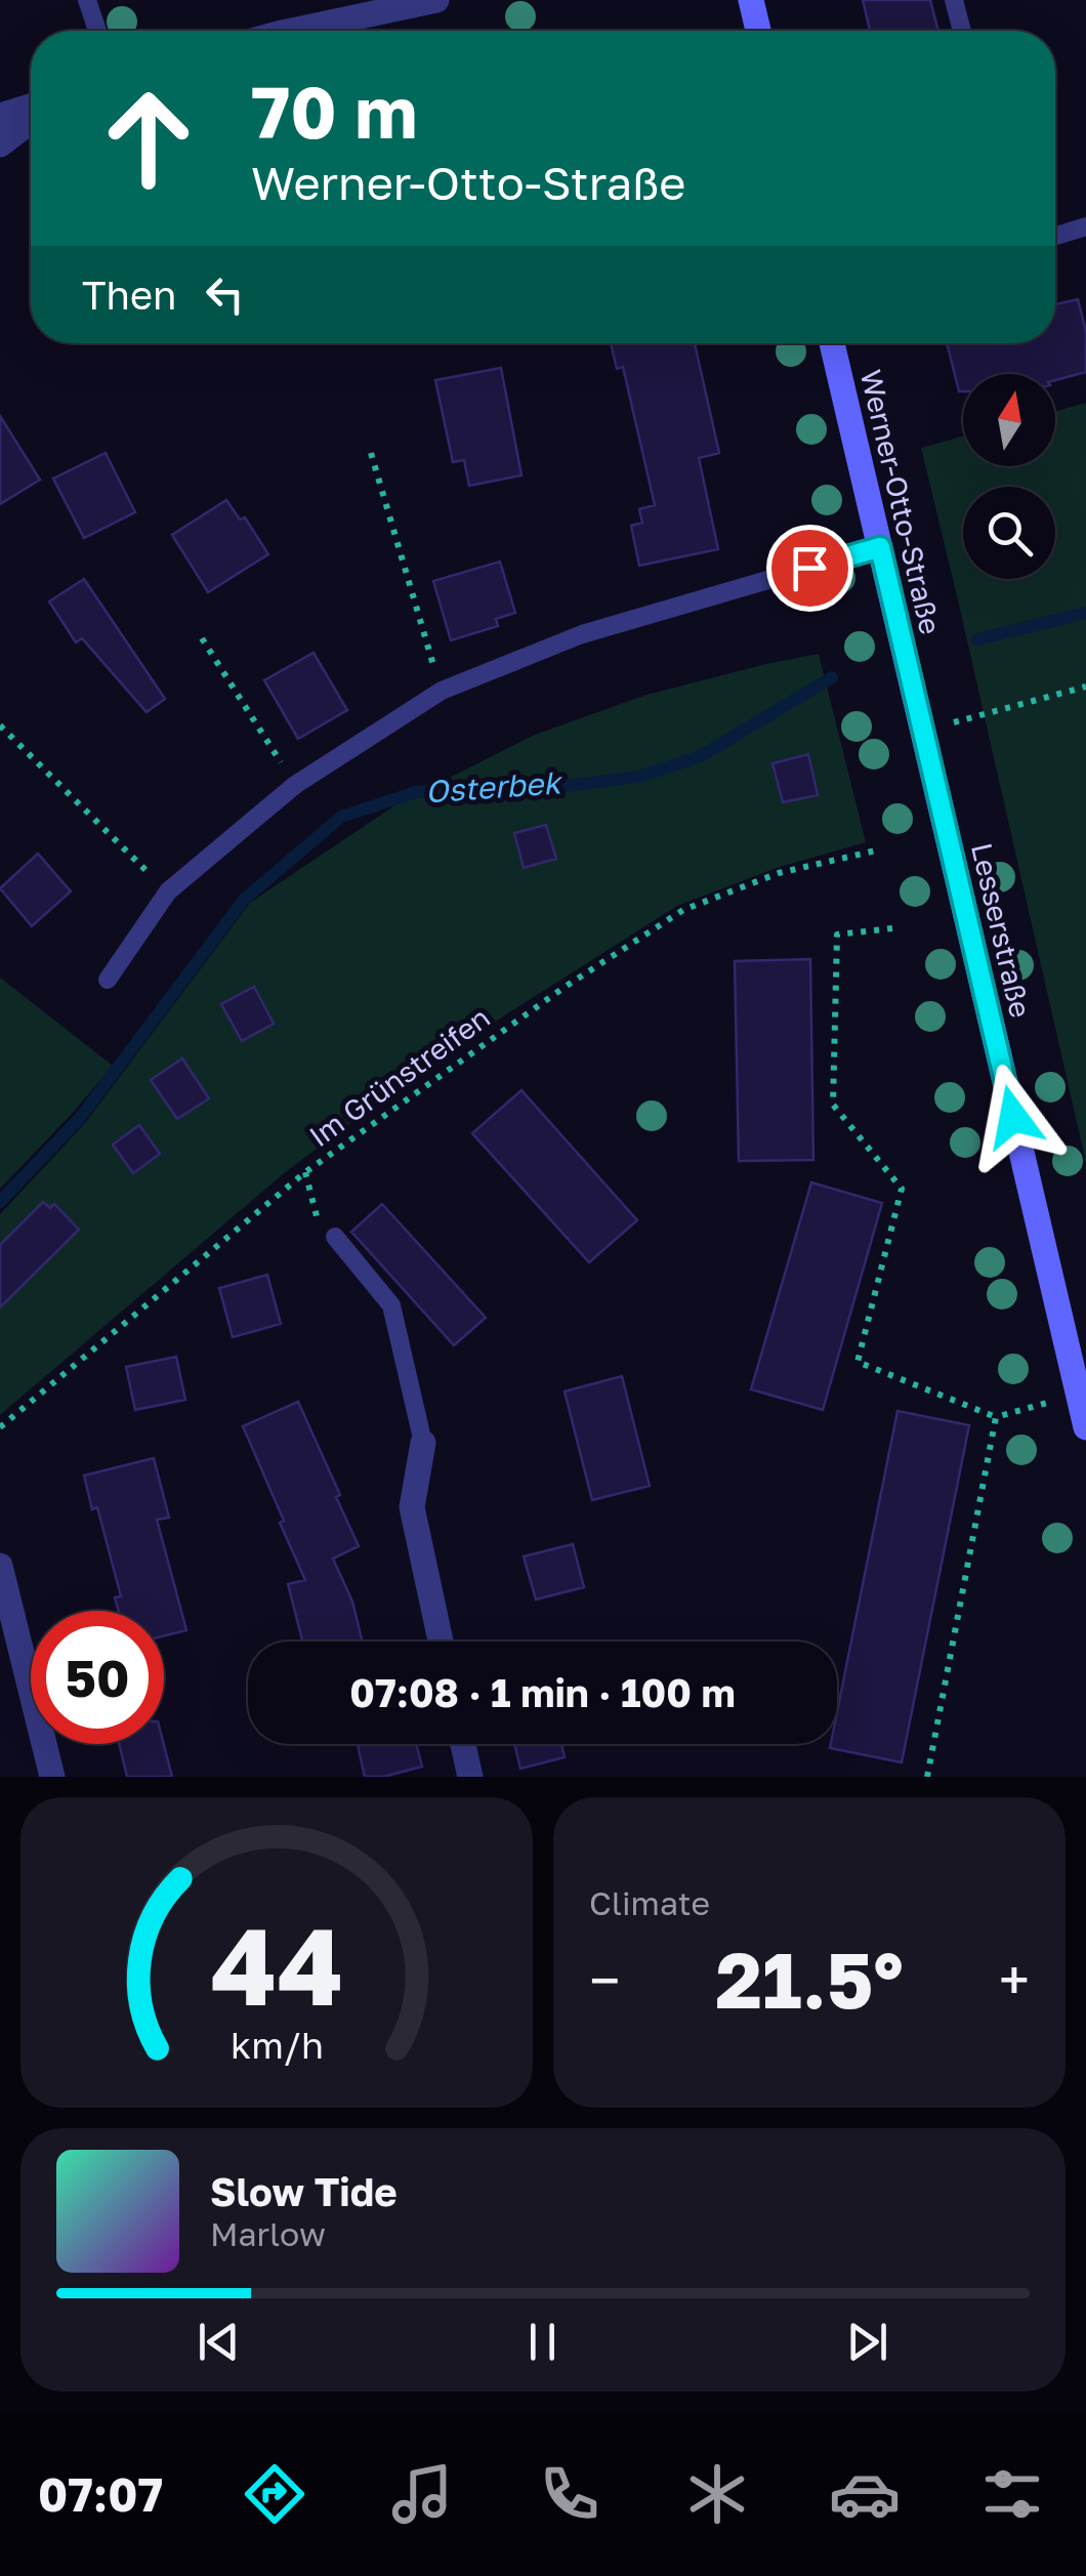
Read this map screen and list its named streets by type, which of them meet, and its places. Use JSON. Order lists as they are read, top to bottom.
{
  "streets": {
    "main road": ["Werner-Otto-Straße", "Lesserstraße"],
    "path": ["Im Grünstreifen"]
  },
  "crossings": [
    ["Werner-Otto-Straße", "Lesserstraße"]
  ],
  "water": ["Osterbek"],
  "north": "top",
  "page": {
    "turn": ["70 m", "Werner-Otto-Straße"],
    "then": "Then",
    "limit": "50",
    "trip": "07:08 · 1 min · 100 m",
    "tile": "Climate",
    "heat": ["−", "21.5°", "+"],
    "song": ["Slow Tide", "Marlow"],
    "tabs": "07:07",
    "gauge": ["44", "km/h"]
  }
}
